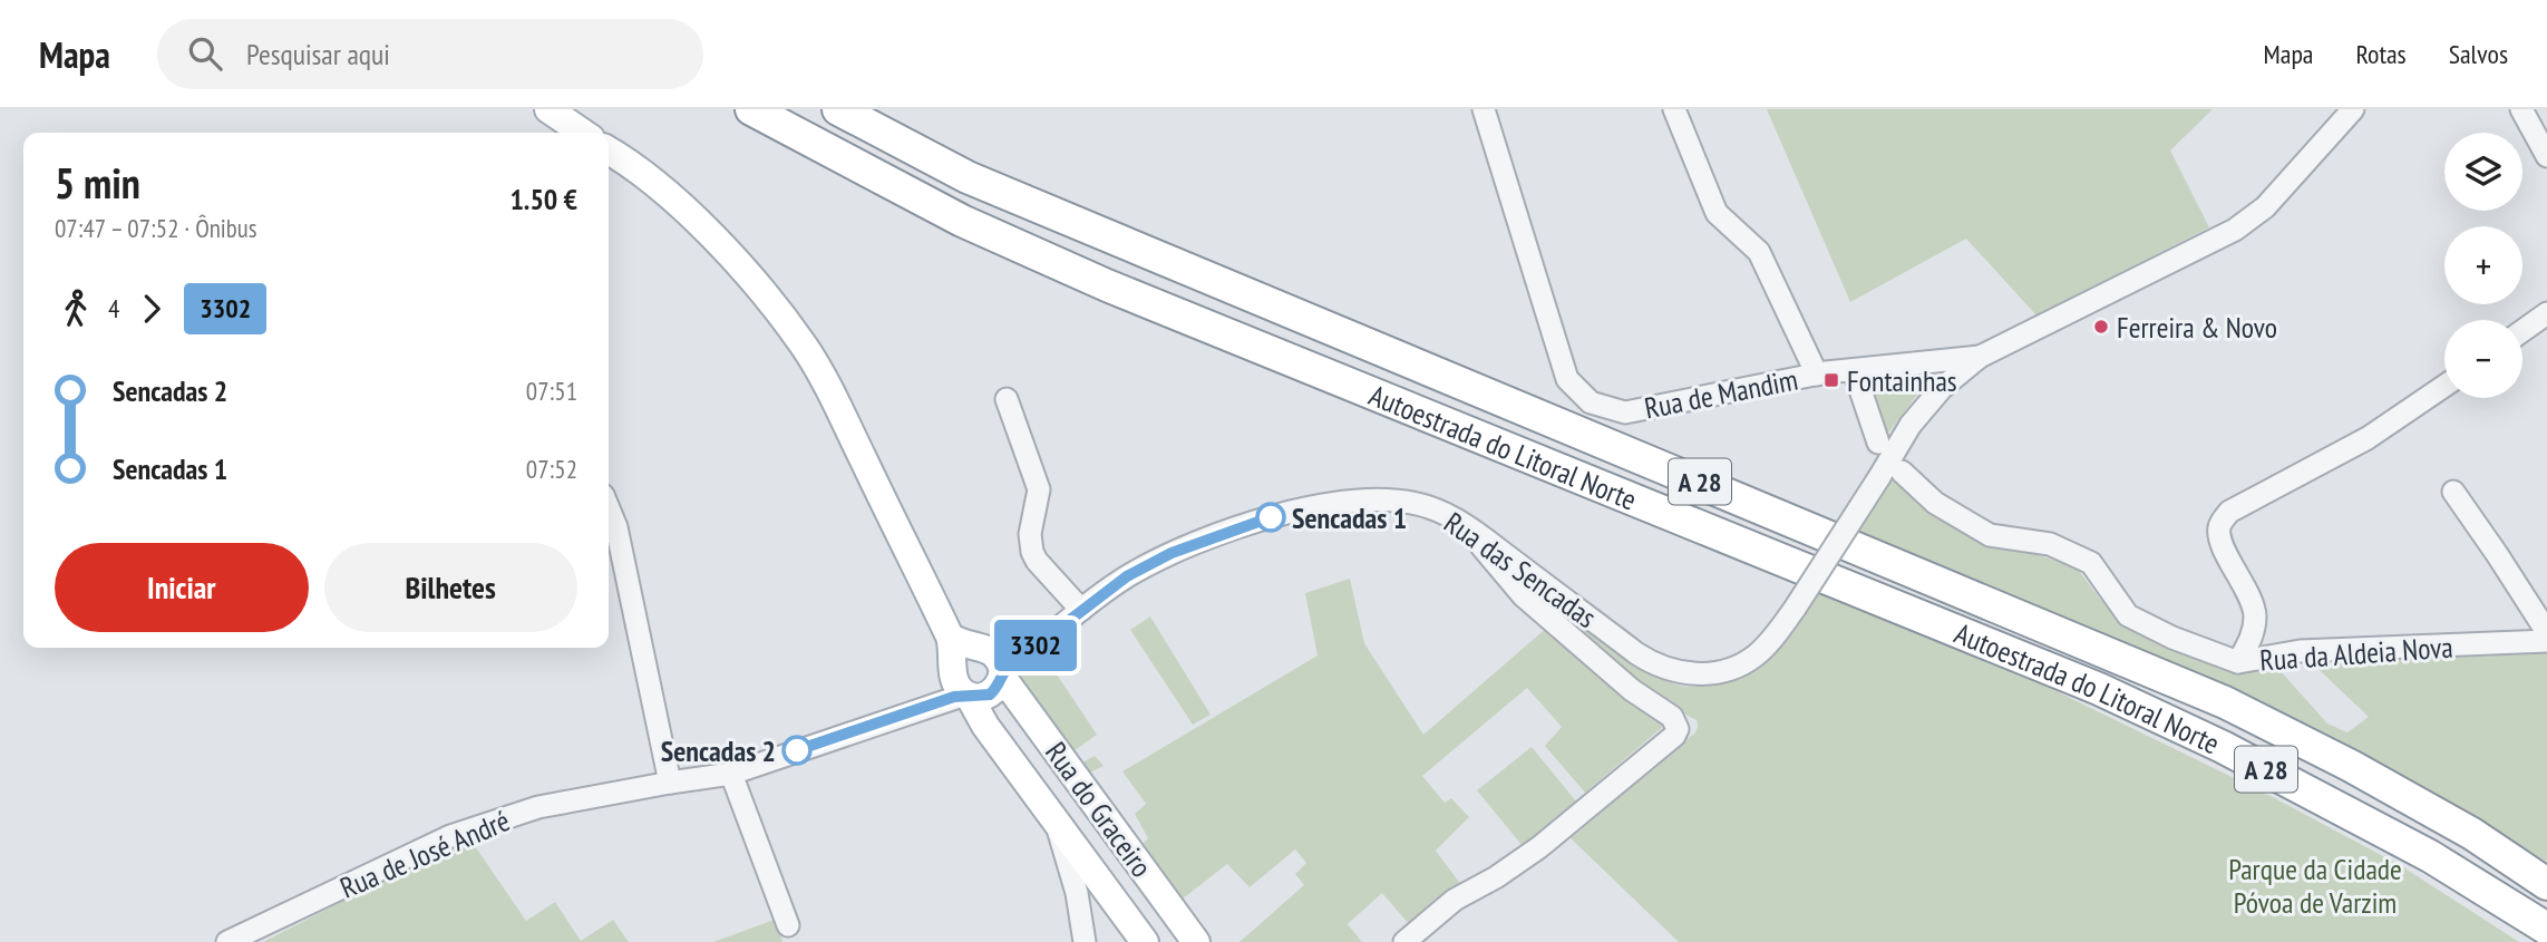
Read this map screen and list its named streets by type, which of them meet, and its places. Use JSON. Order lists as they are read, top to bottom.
{
  "streets": {
    "highway": ["Autoestrada do Litoral Norte", "A 28"],
    "main road": ["Rua do Graceiro"],
    "street": [
      "Rua de Mandim",
      "Rua das Sencadas",
      "Rua da Aldeia Nova",
      "Rua de José André"
    ]
  },
  "crossings": [
    ["Rua de Mandim", "Rua das Sencadas"],
    ["Rua das Sencadas", "Rua da Aldeia Nova"],
    ["Rua das Sencadas", "Rua do Graceiro"]
  ],
  "parks": ["Parque da Cidade Póvoa de Varzim"],
  "places": {
    "other": ["Ferreira & Novo", "Sencadas 1", "Sencadas 2"],
    "transit": ["Fontainhas"]
  },
  "lines": ["bus line 3302"],
  "page": {
    "header": "Mapa",
    "search": "Pesquisar aqui",
    "nav": ["Mapa", "Rotas", "Salvos"],
    "on_map": "3302",
    "map_buttons": ["+", "−"],
    "heading": ["5 min", "07:47 – 07:52 · Ônibus", "1.50 €"],
    "legs": ["4", "3302"],
    "list": [
      {
        "name": "Sencadas 2",
        "value": "07:51"
      },
      {
        "name": "Sencadas 1",
        "value": "07:52"
      }
    ],
    "buttons": ["Iniciar", "Bilhetes"]
  }
}
